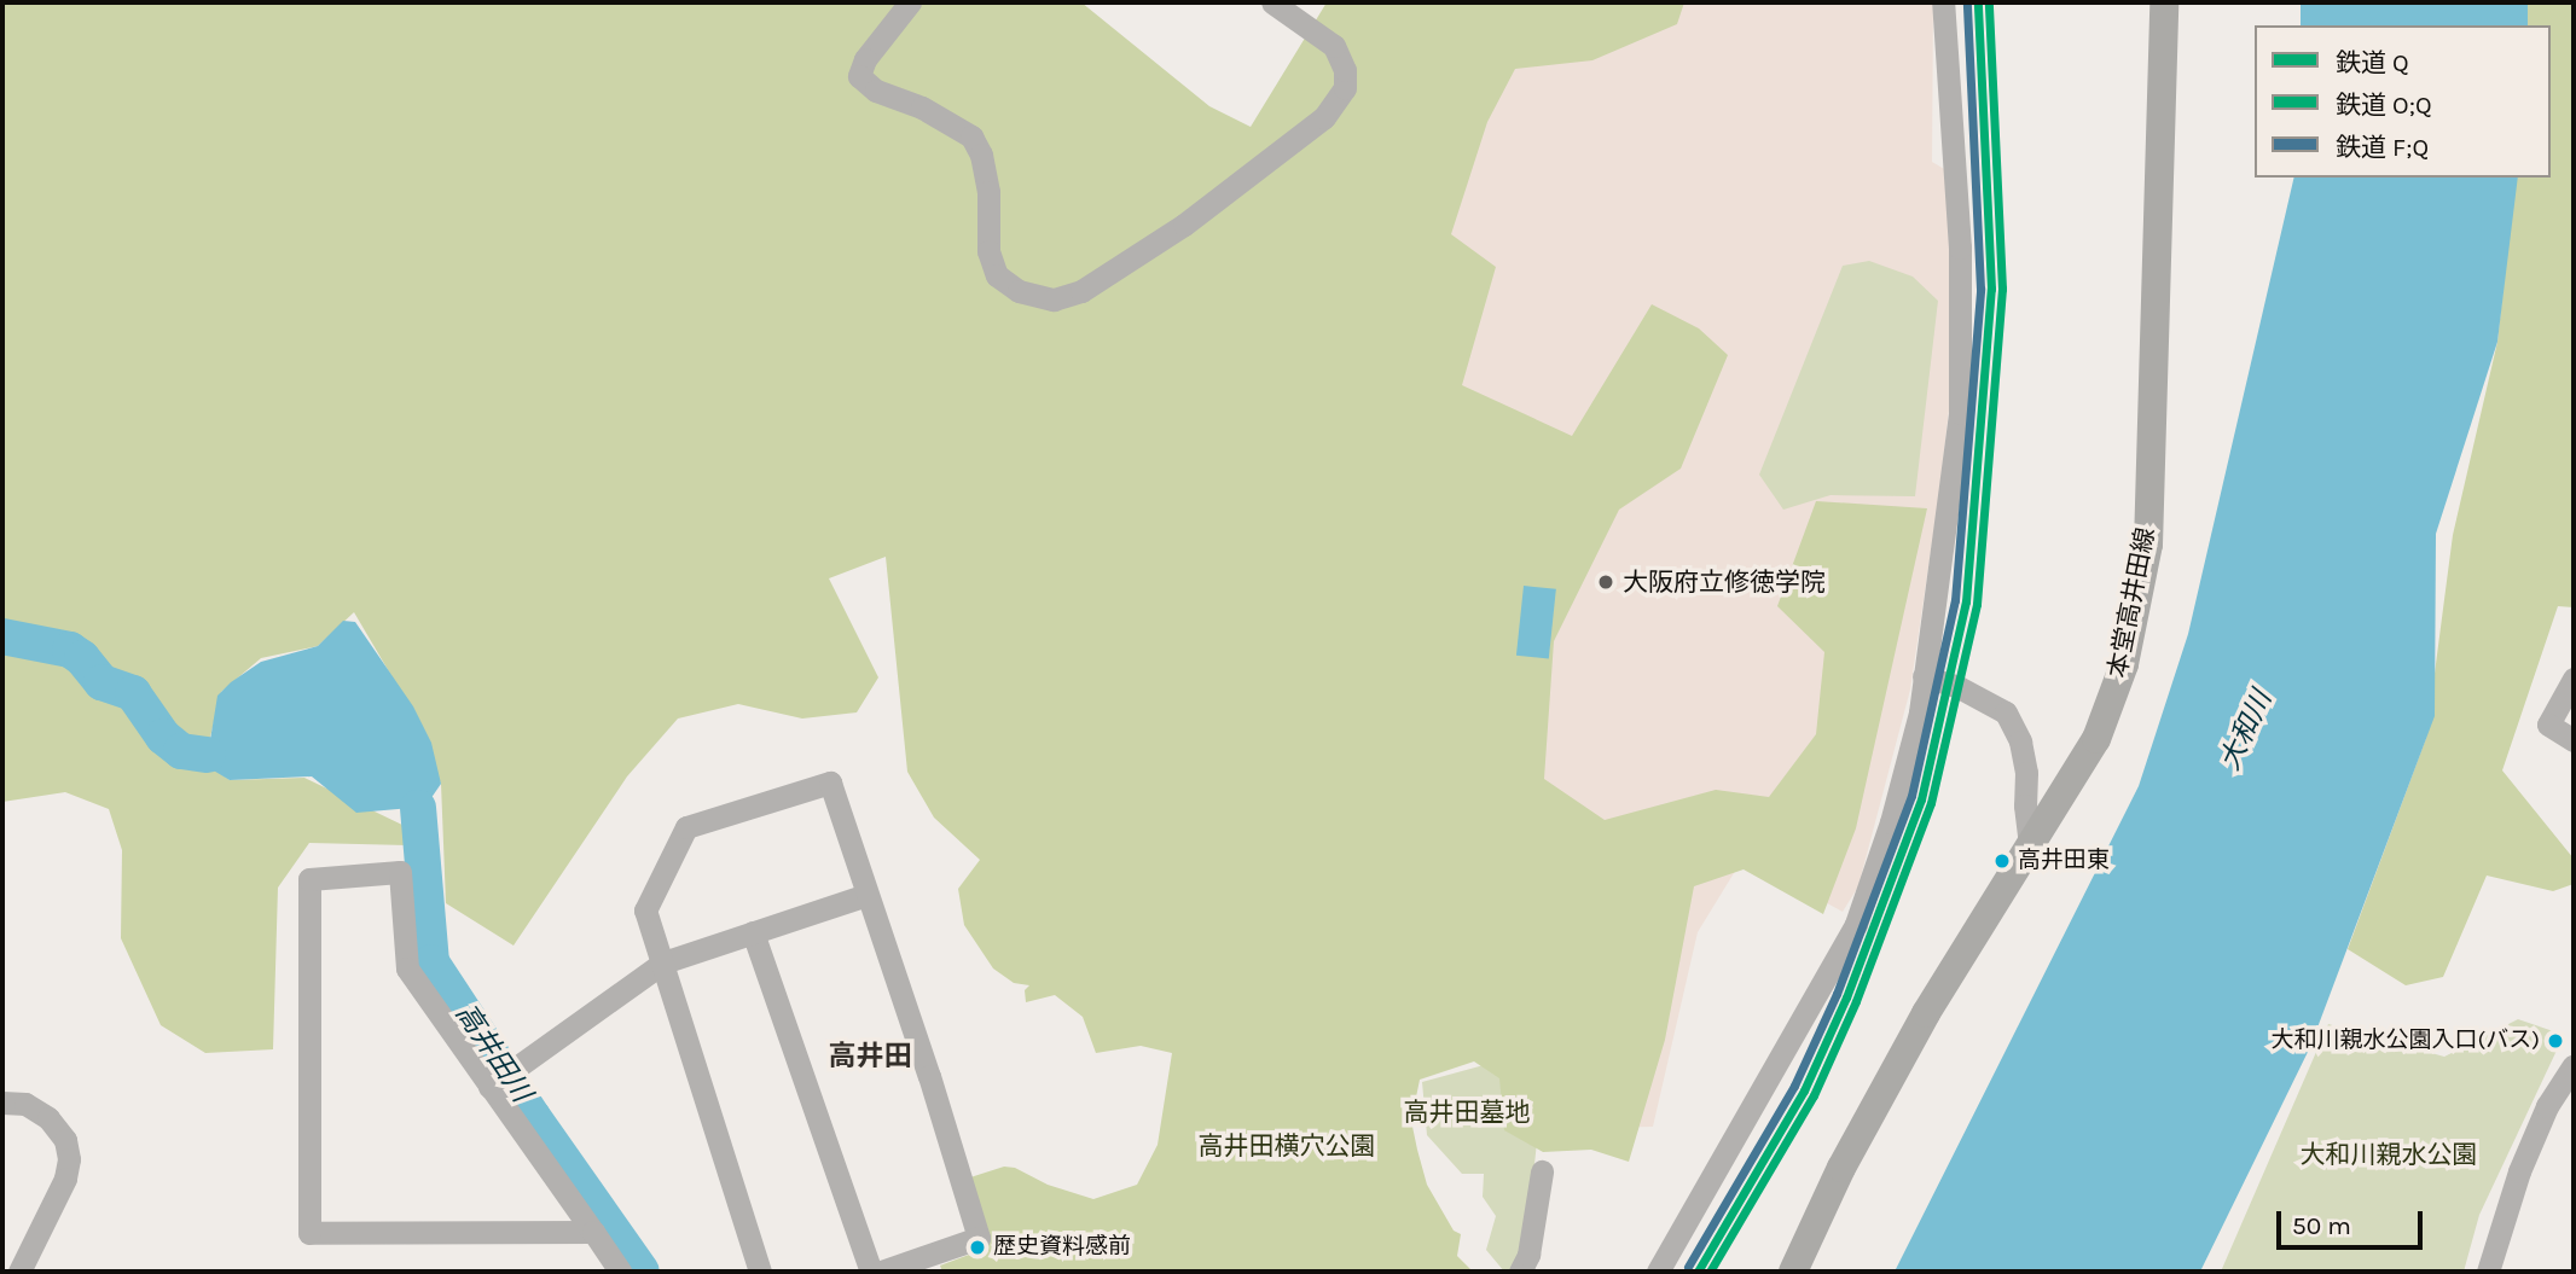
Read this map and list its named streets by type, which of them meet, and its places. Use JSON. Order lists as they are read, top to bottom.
{
  "streets": {
    "main road": ["本堂高井田線"]
  },
  "districts": ["高井田"],
  "water": ["大和川", "高井田川"],
  "parks": ["高井田墓地", "高井田横穴公園", "大和川親水公園"],
  "places": [
    "大阪府立修徳学院",
    "高井田東",
    "大和川親水公園入口(バス)",
    "歴史資料感前"
  ],
  "lines": ["rail line Q", "rail line O;Q", "rail line F;Q"],
  "legend": ["鉄道 Q", "鉄道 O;Q", "鉄道 F;Q"],
  "scale_bar": "50 m"
}
